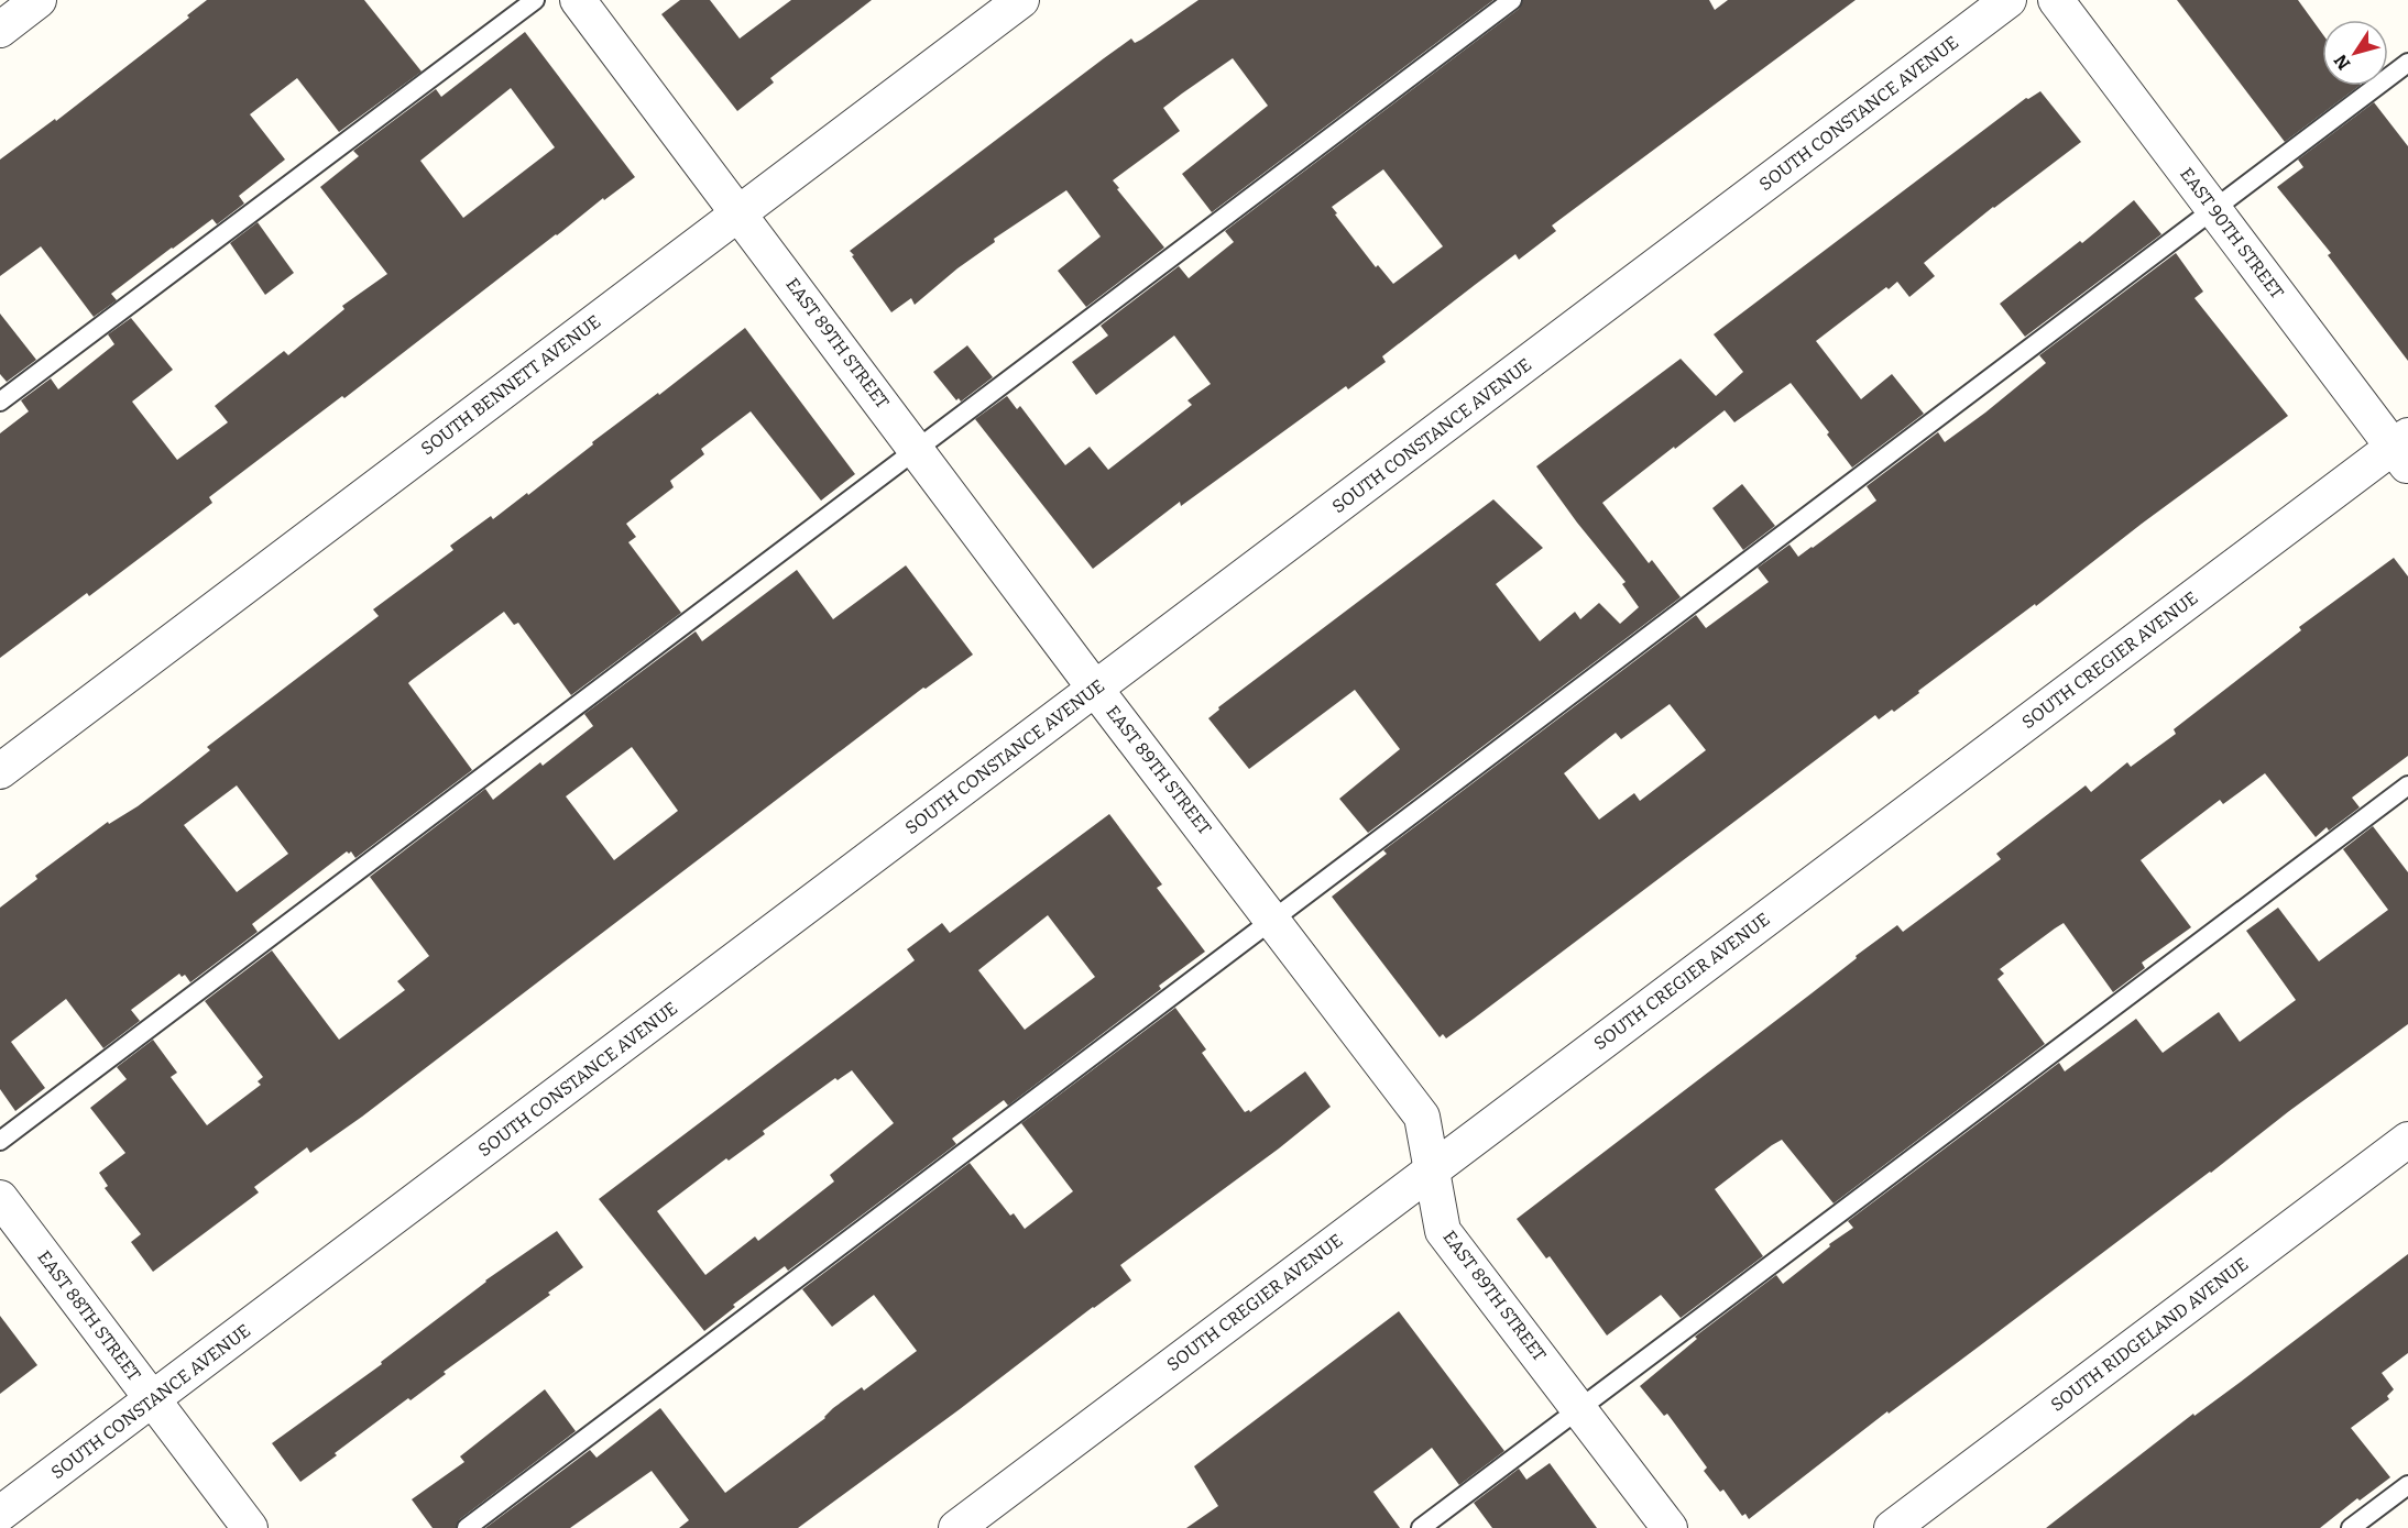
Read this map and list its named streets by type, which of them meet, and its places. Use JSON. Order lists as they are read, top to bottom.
{
  "streets": {
    "street": [
      "SOUTH CONSTANCE AVENUE",
      "EAST 90TH STREET",
      "EAST 89TH STREET",
      "SOUTH BENNETT AVENUE",
      "SOUTH CREGIER AVENUE",
      "EAST 88TH STREET",
      "SOUTH RIDGELAND AVENUE"
    ]
  },
  "crossings": [
    ["SOUTH CONSTANCE AVENUE", "EAST 89TH STREET"],
    ["SOUTH CONSTANCE AVENUE", "EAST 88TH STREET"],
    ["EAST 90TH STREET", "SOUTH CREGIER AVENUE"],
    ["EAST 89TH STREET", "SOUTH BENNETT AVENUE"],
    ["EAST 89TH STREET", "SOUTH CREGIER AVENUE"]
  ],
  "north": "bottom left"
}
